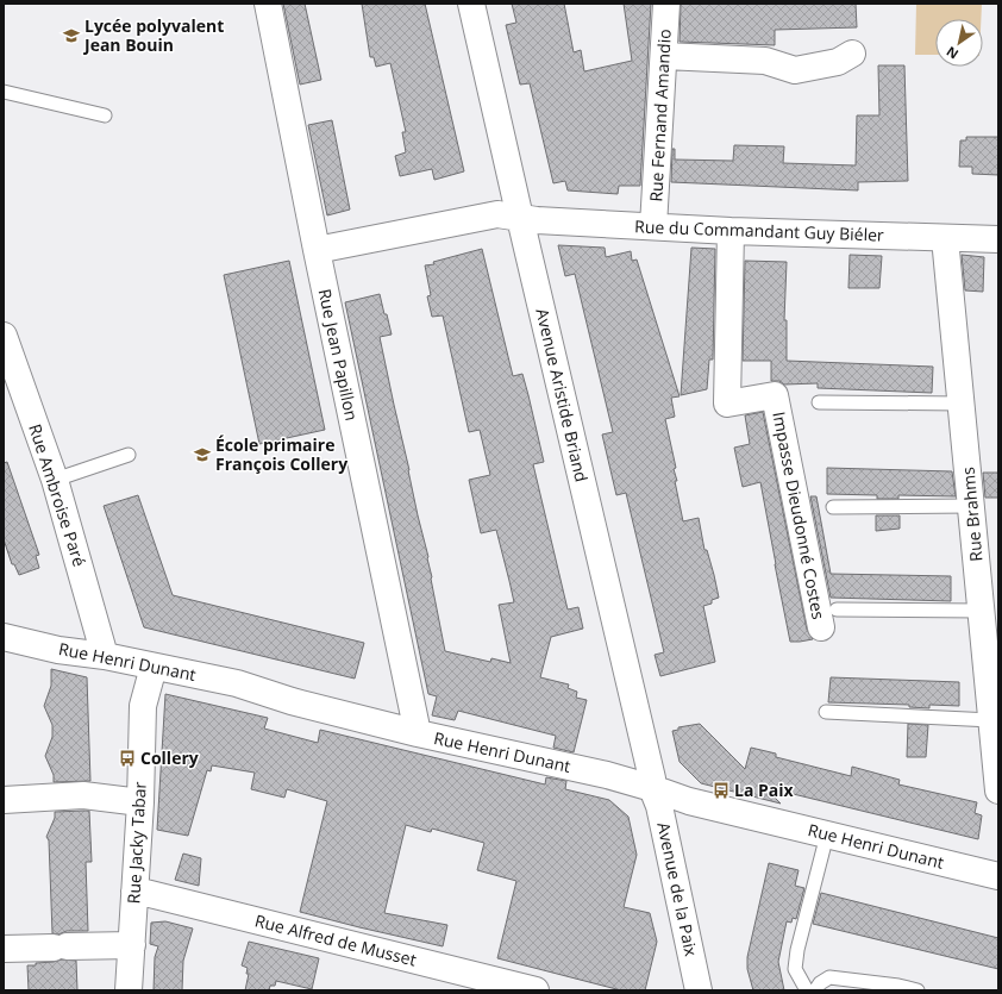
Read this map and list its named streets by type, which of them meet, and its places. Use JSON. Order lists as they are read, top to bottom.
{
  "streets": {
    "street": [
      "Rue Fernand Amandio",
      "Rue du Commandant Guy Biéler",
      "Rue Jean Papillon",
      "Avenue Aristide Briand",
      "Rue Ambroise Paré",
      "Rue Brahms",
      "Impasse Dieudonné Costes",
      "Rue Henri Dunant",
      "Rue Jacky Tabar",
      "Avenue de la Paix",
      "Rue Alfred de Musset"
    ]
  },
  "crossings": [
    ["Rue Fernand Amandio", "Rue du Commandant Guy Biéler"],
    ["Rue du Commandant Guy Biéler", "Rue Jean Papillon"],
    ["Rue du Commandant Guy Biéler", "Avenue Aristide Briand"],
    ["Rue du Commandant Guy Biéler", "Rue Brahms"],
    ["Rue du Commandant Guy Biéler", "Impasse Dieudonné Costes"],
    ["Rue Jean Papillon", "Rue Henri Dunant"],
    ["Avenue Aristide Briand", "Rue Henri Dunant"],
    ["Avenue Aristide Briand", "Avenue de la Paix"],
    ["Rue Ambroise Paré", "Rue Henri Dunant"],
    ["Rue Henri Dunant", "Rue Jacky Tabar"],
    ["Rue Henri Dunant", "Avenue de la Paix"],
    ["Rue Jacky Tabar", "Rue Alfred de Musset"]
  ],
  "places": {
    "school or university": ["Lycée polyvalent Jean Bouin", "École primaire François Collery"],
    "bus stop": ["Collery", "La Paix"]
  },
  "north": "bottom left"
}
